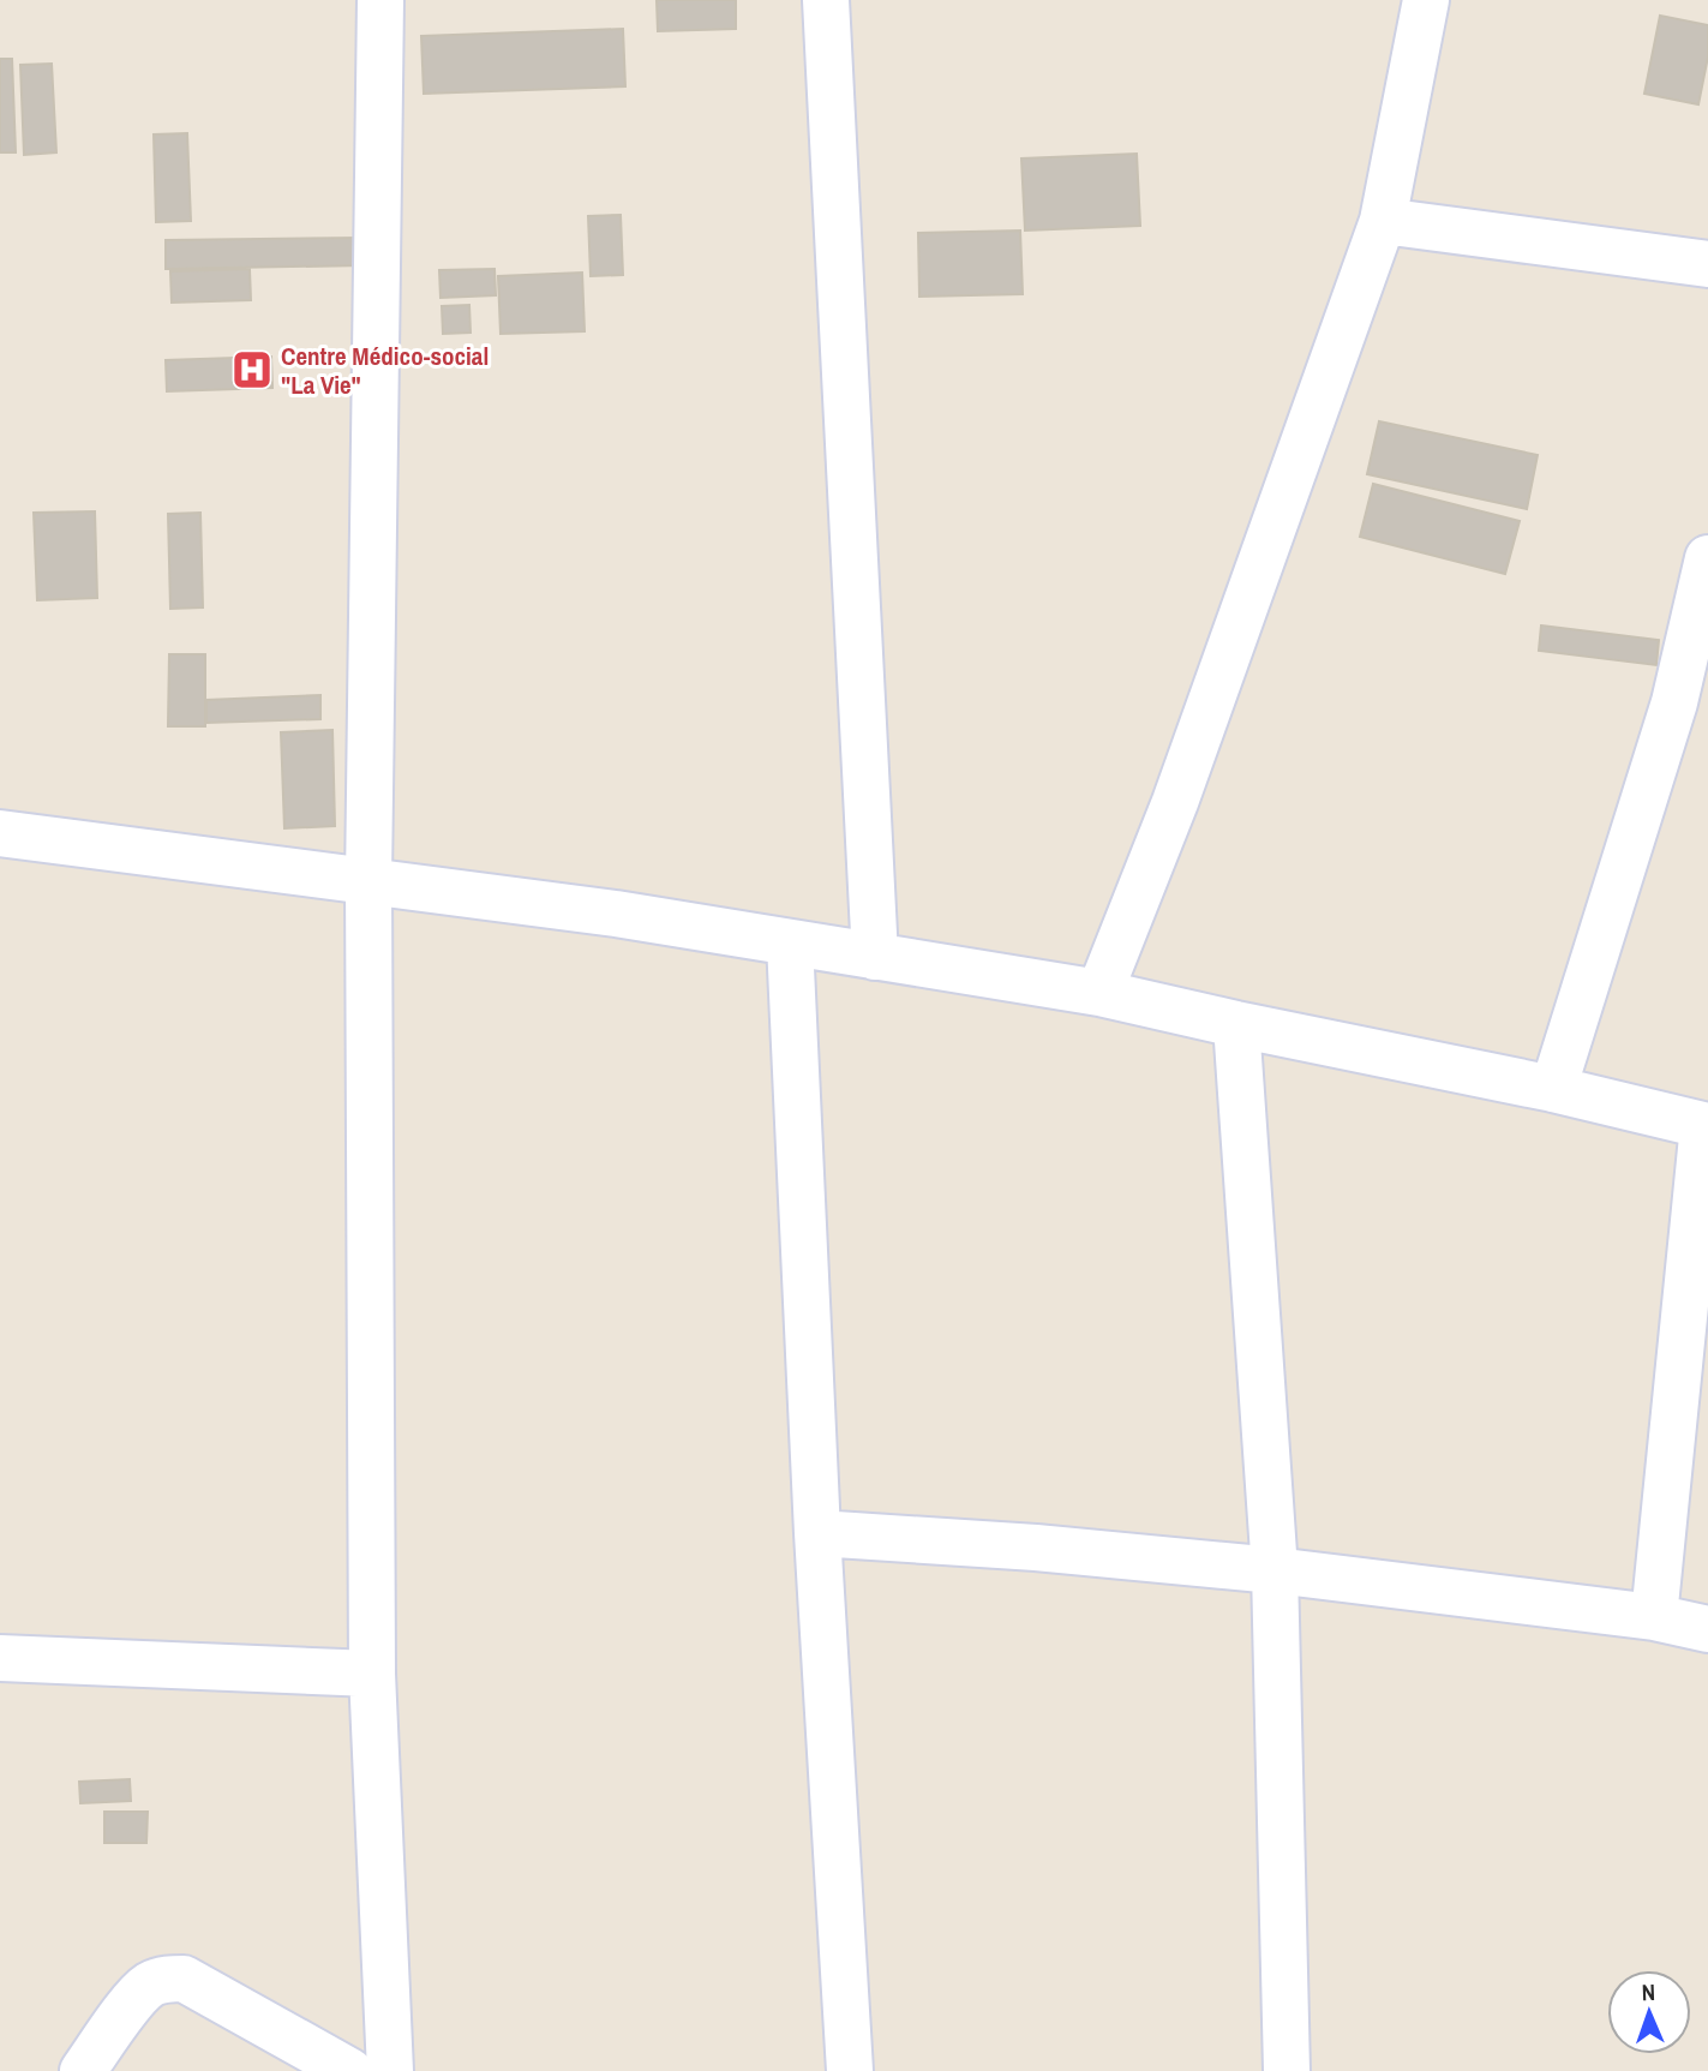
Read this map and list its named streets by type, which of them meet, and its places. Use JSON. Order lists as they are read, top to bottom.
{
  "places": {
    "hospital": ["Centre Médico-social \"La Vie\""]
  },
  "north": "top"
}
